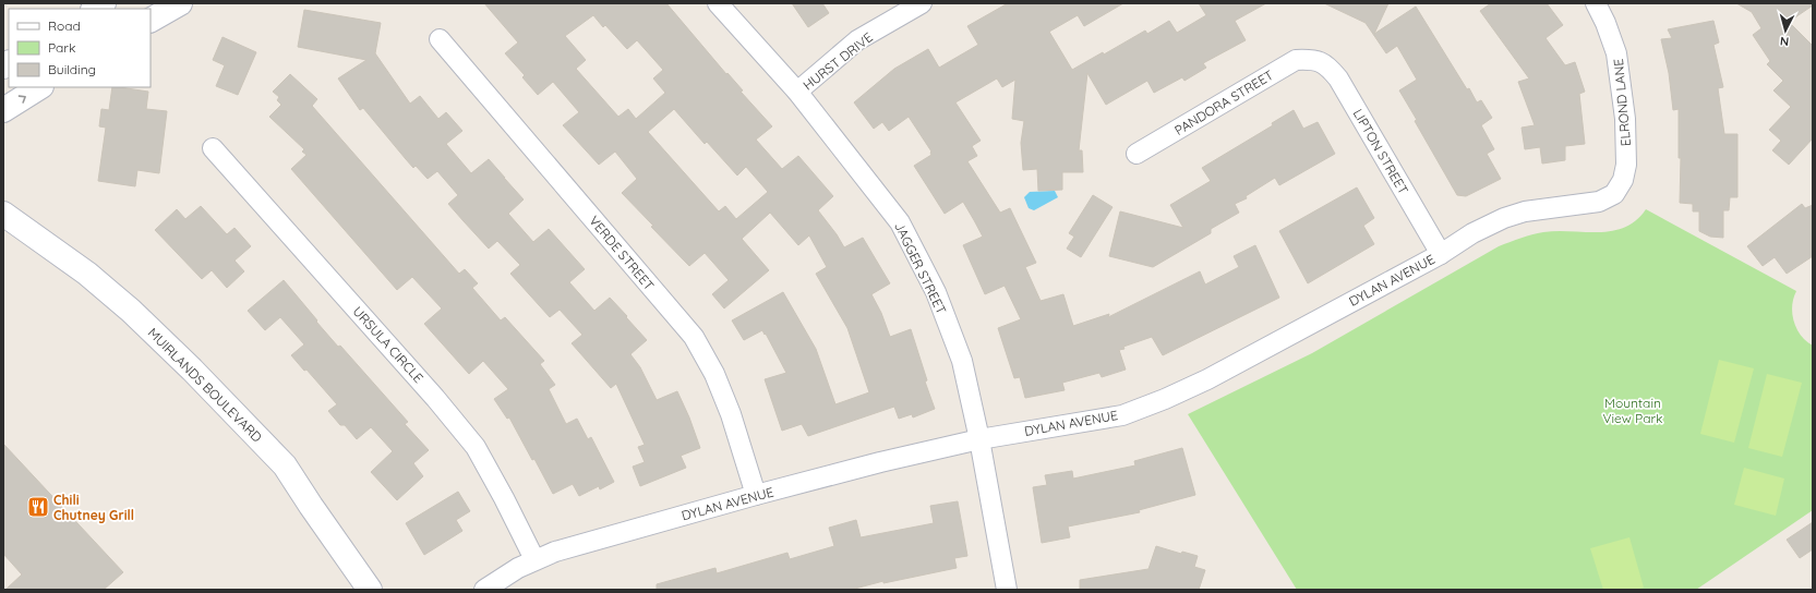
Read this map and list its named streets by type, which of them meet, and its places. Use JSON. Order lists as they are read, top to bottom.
{
  "streets": {
    "main road": ["MUIRLANDS BOULEVARD"],
    "street": [
      "HURST DRIVE",
      "PANDORA STREET",
      "ELROND LANE",
      "LIPTON STREET",
      "VERDE STREET",
      "JAGGER STREET",
      "DYLAN AVENUE",
      "URSULA CIRCLE"
    ]
  },
  "crossings": [
    ["HURST DRIVE", "JAGGER STREET"],
    ["PANDORA STREET", "LIPTON STREET"],
    ["ELROND LANE", "DYLAN AVENUE"],
    ["LIPTON STREET", "DYLAN AVENUE"],
    ["VERDE STREET", "DYLAN AVENUE"],
    ["JAGGER STREET", "DYLAN AVENUE"],
    ["DYLAN AVENUE", "URSULA CIRCLE"]
  ],
  "parks": ["Mountain View Park"],
  "places": {
    "restaurant": ["Chili Chutney Grill"]
  },
  "legend": ["Road", "Park", "Building"],
  "north": "bottom"
}
